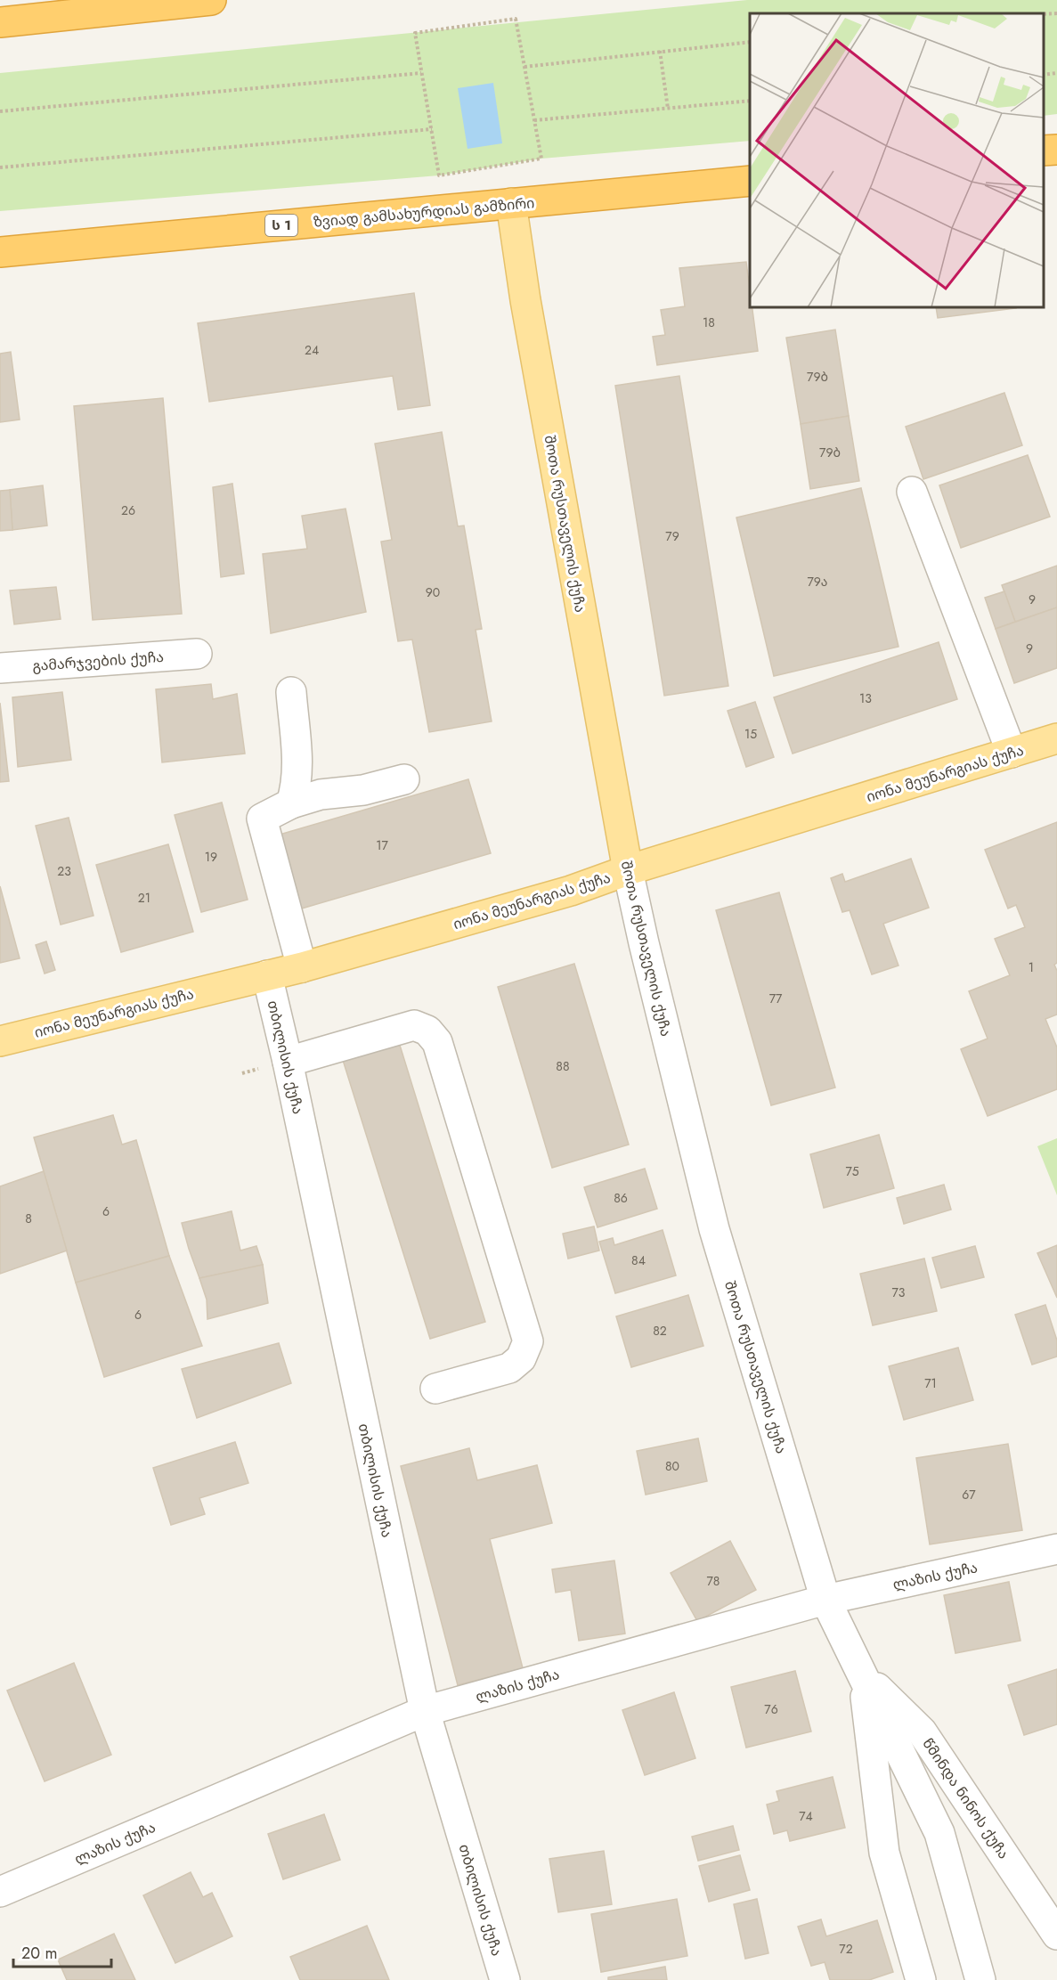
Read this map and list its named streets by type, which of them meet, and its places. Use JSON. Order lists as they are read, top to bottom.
{
  "streets": {
    "highway": ["ზვიად გამსახურდიას გამზირი", "ს 1"],
    "main road": ["შოთა რუსთაველის ქუჩა", "იონა მეუნარგიას ქუჩა"],
    "street": [
      "გამარჯვების ქუჩა",
      "თბილისის ქუჩა",
      "ლაზის ქუჩა",
      "წმინდა ნინოს ქუჩა"
    ]
  },
  "crossings": [
    ["ზვიად გამსახურდიას გამზირი", "შოთა რუსთაველის ქუჩა"],
    ["შოთა რუსთაველის ქუჩა", "იონა მეუნარგიას ქუჩა"],
    ["შოთა რუსთაველის ქუჩა", "ლაზის ქუჩა"],
    ["შოთა რუსთაველის ქუჩა", "წმინდა ნინოს ქუჩა"],
    ["იონა მეუნარგიას ქუჩა", "თბილისის ქუჩა"],
    ["თბილისის ქუჩა", "ლაზის ქუჩა"]
  ],
  "house_numbers": [
    "18",
    "24",
    "79ბ",
    "79ბ",
    "26",
    "79",
    "79ა",
    "90",
    "9",
    "9",
    "13",
    "15",
    "17",
    "19",
    "23",
    "21",
    "1",
    "77",
    "88",
    "75",
    "86",
    "6",
    "8",
    "84",
    "73",
    "6",
    "82",
    "71",
    "80",
    "67",
    "78",
    "76",
    "74",
    "72"
  ],
  "scale_bar": "20 m"
}
